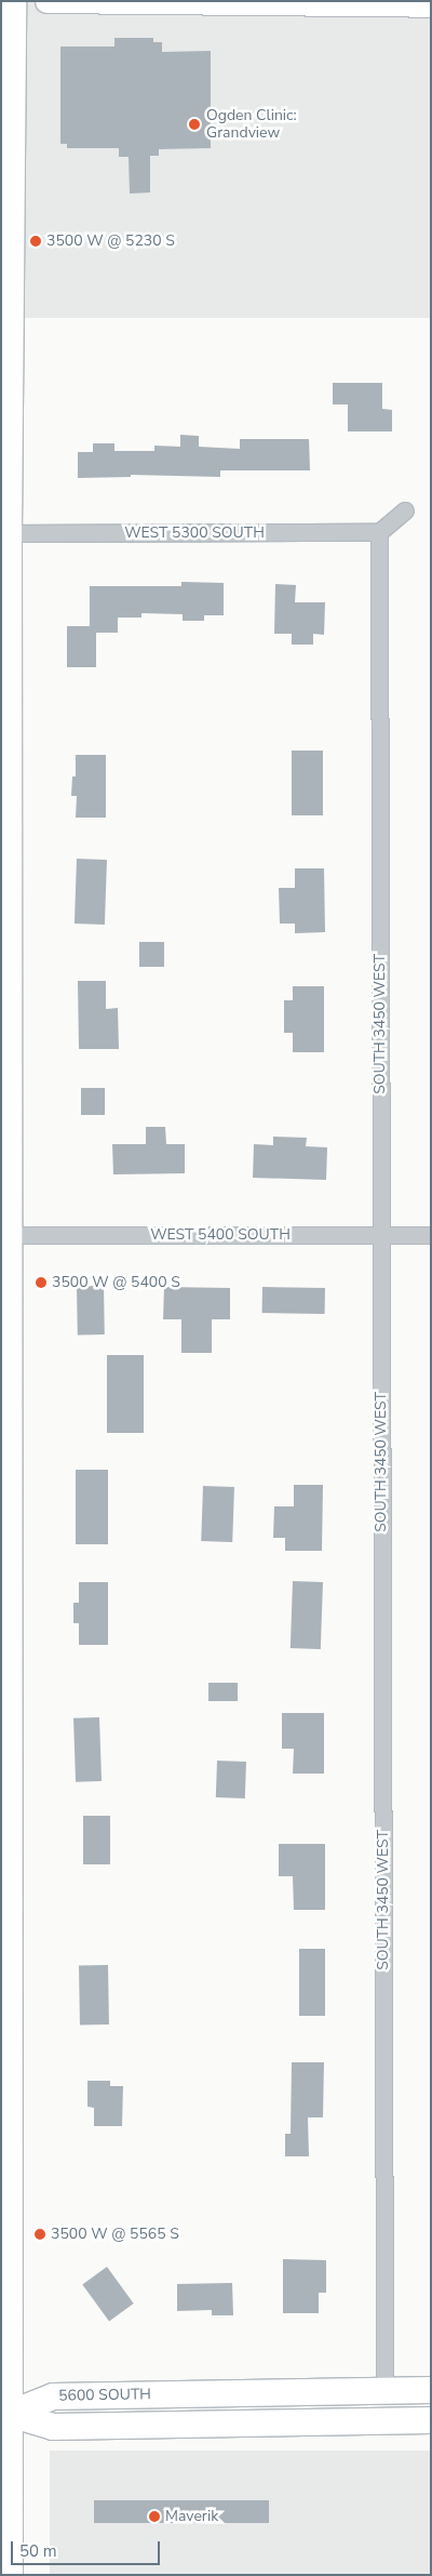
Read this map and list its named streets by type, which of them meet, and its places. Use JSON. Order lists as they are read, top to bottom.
{
  "streets": {
    "main road": ["5600 SOUTH"],
    "street": ["WEST 5300 SOUTH", "SOUTH 3450 WEST", "WEST 5400 SOUTH"]
  },
  "crossings": [
    ["WEST 5300 SOUTH", "SOUTH 3450 WEST"],
    ["SOUTH 3450 WEST", "WEST 5400 SOUTH"],
    ["SOUTH 3450 WEST", "5600 SOUTH"]
  ],
  "places": [
    "Ogden Clinic: Grandview",
    "3500 W @ 5230 S",
    "3500 W @ 5400 S",
    "3500 W @ 5565 S",
    "Maverik"
  ],
  "scale_bar": "50 m"
}
